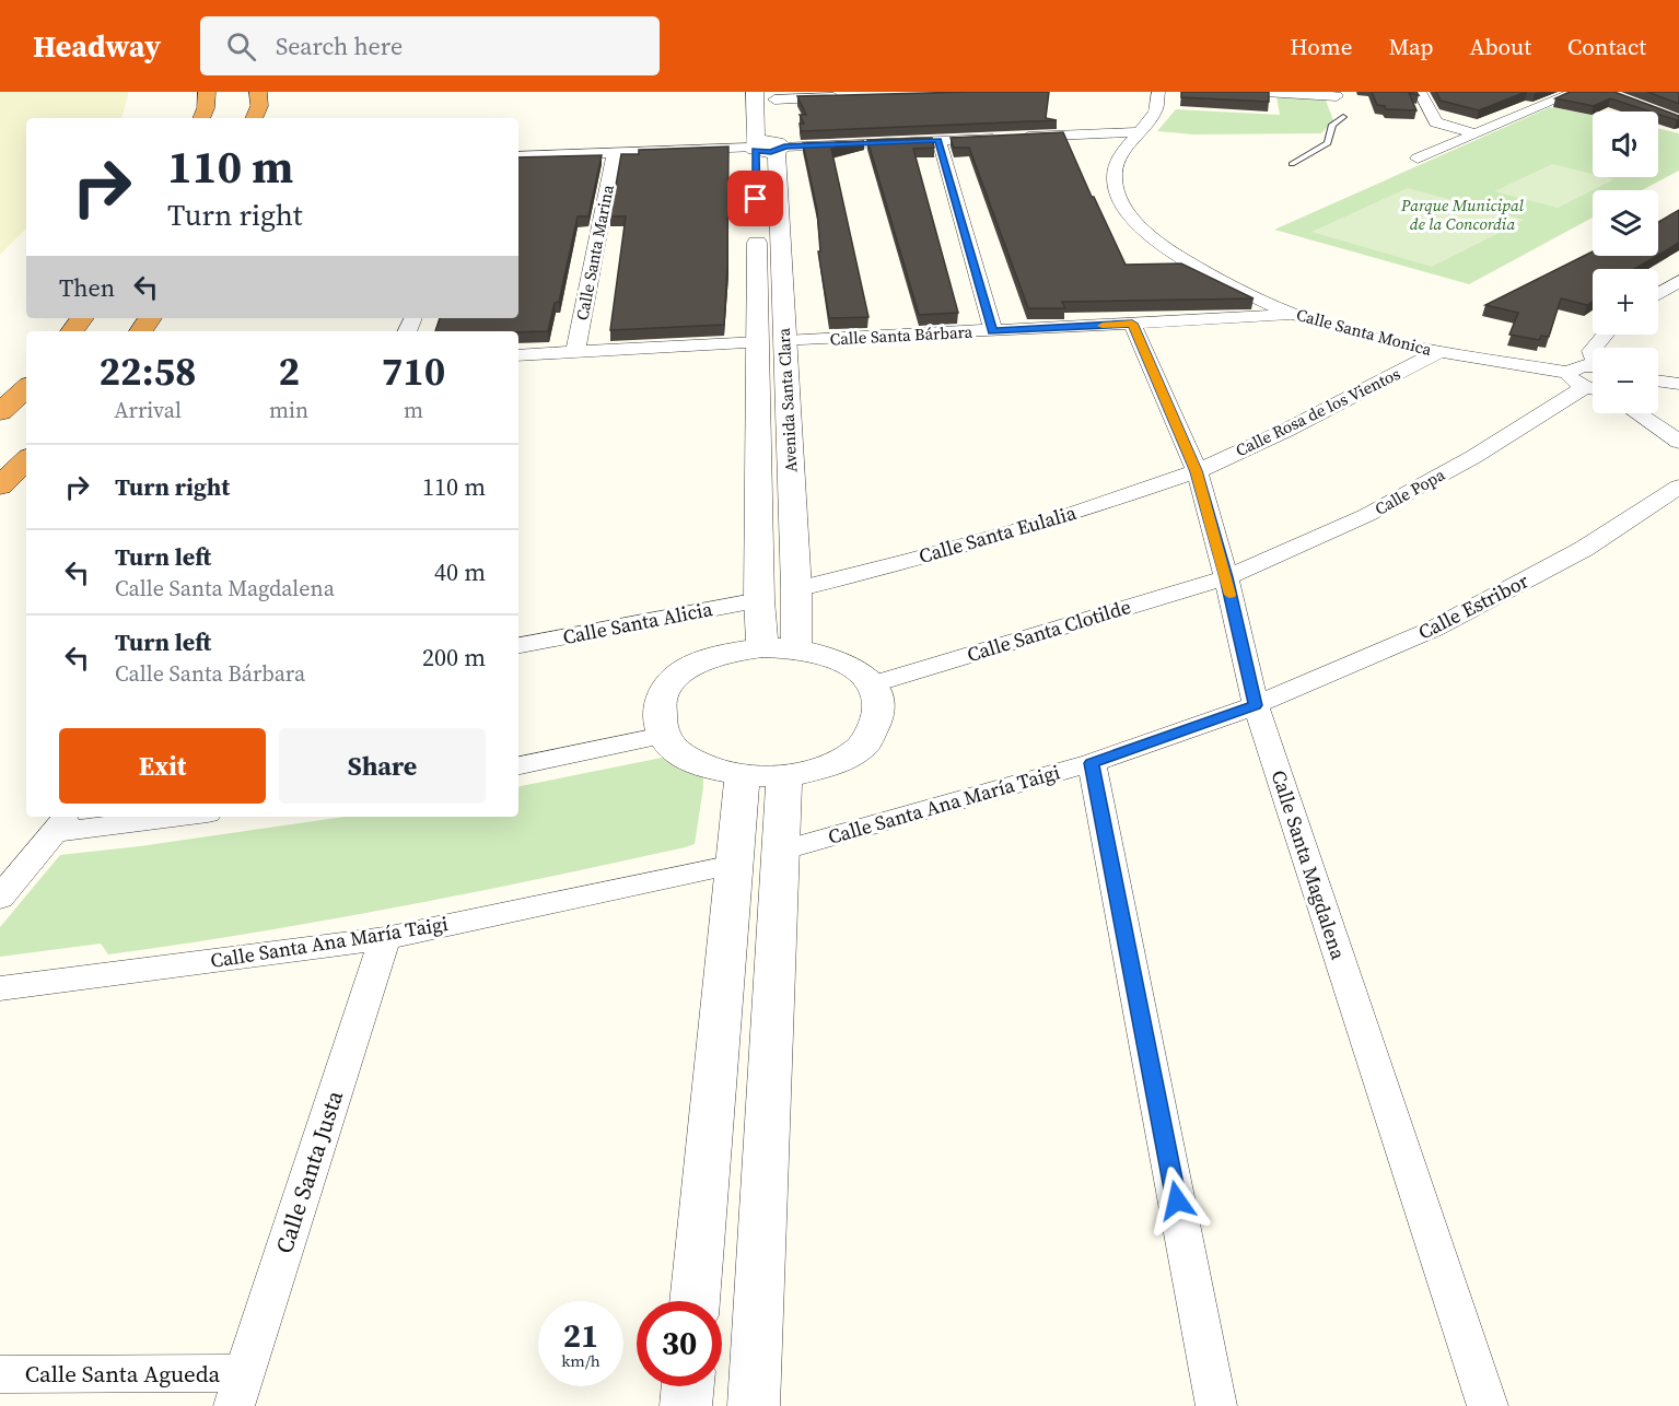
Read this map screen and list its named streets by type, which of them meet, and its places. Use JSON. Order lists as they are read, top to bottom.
{
  "streets": {
    "street": [
      "Calle Santa Marina",
      "Calle Santa Monica",
      "Calle Santa Bárbara",
      "Avenida Santa Clara",
      "Calle Rosa de los Vientos",
      "Calle Popa",
      "Calle Santa Eulalia",
      "Calle Estribor",
      "Calle Santa Alicia",
      "Calle Santa Clotilde",
      "Calle Santa Ana María Taigi",
      "Calle Santa Magdalena",
      "Calle Santa Justa",
      "Calle Santa Agueda"
    ]
  },
  "crossings": [
    ["Calle Santa Monica", "Calle Santa Bárbara"],
    ["Calle Santa Monica", "Calle Rosa de los Vientos"],
    ["Calle Santa Monica", "Calle Popa"],
    ["Calle Santa Bárbara", "Avenida Santa Clara"],
    ["Calle Santa Bárbara", "Calle Santa Magdalena"],
    ["Avenida Santa Clara", "Calle Santa Eulalia"],
    ["Avenida Santa Clara", "Calle Santa Alicia"],
    ["Avenida Santa Clara", "Calle Santa Clotilde"],
    ["Calle Rosa de los Vientos", "Calle Santa Eulalia"],
    ["Calle Rosa de los Vientos", "Calle Santa Magdalena"],
    ["Calle Popa", "Calle Santa Clotilde"],
    ["Calle Popa", "Calle Santa Magdalena"],
    ["Calle Santa Eulalia", "Calle Santa Magdalena"],
    ["Calle Estribor", "Calle Santa Ana María Taigi"],
    ["Calle Estribor", "Calle Santa Magdalena"],
    ["Calle Santa Clotilde", "Calle Santa Magdalena"],
    ["Calle Santa Ana María Taigi", "Calle Santa Magdalena"],
    ["Calle Santa Ana María Taigi", "Calle Santa Justa"],
    ["Calle Santa Justa", "Calle Santa Agueda"]
  ],
  "parks": ["Parque Municipal de la Concordia"],
  "page": {
    "header": "Headway",
    "search": "Search here",
    "nav": [
      "Home",
      "Map",
      "About",
      "Contact"
    ],
    "map_buttons": ["+", "−"],
    "turn": ["110 m", "Turn right"],
    "then": "Then",
    "eta": [
      "22:58",
      "Arrival",
      "2",
      "min",
      "710",
      "m"
    ],
    "list": [
      {
        "name": "Turn right",
        "value": "110 m"
      },
      {
        "name": "Turn left",
        "note": "Calle Santa Magdalena",
        "value": "40 m"
      },
      {
        "name": "Turn left",
        "note": "Calle Santa Bárbara",
        "value": "200 m"
      }
    ],
    "buttons": ["Exit", "Share"],
    "speed": "21 km/h",
    "limit": "30"
  }
}
